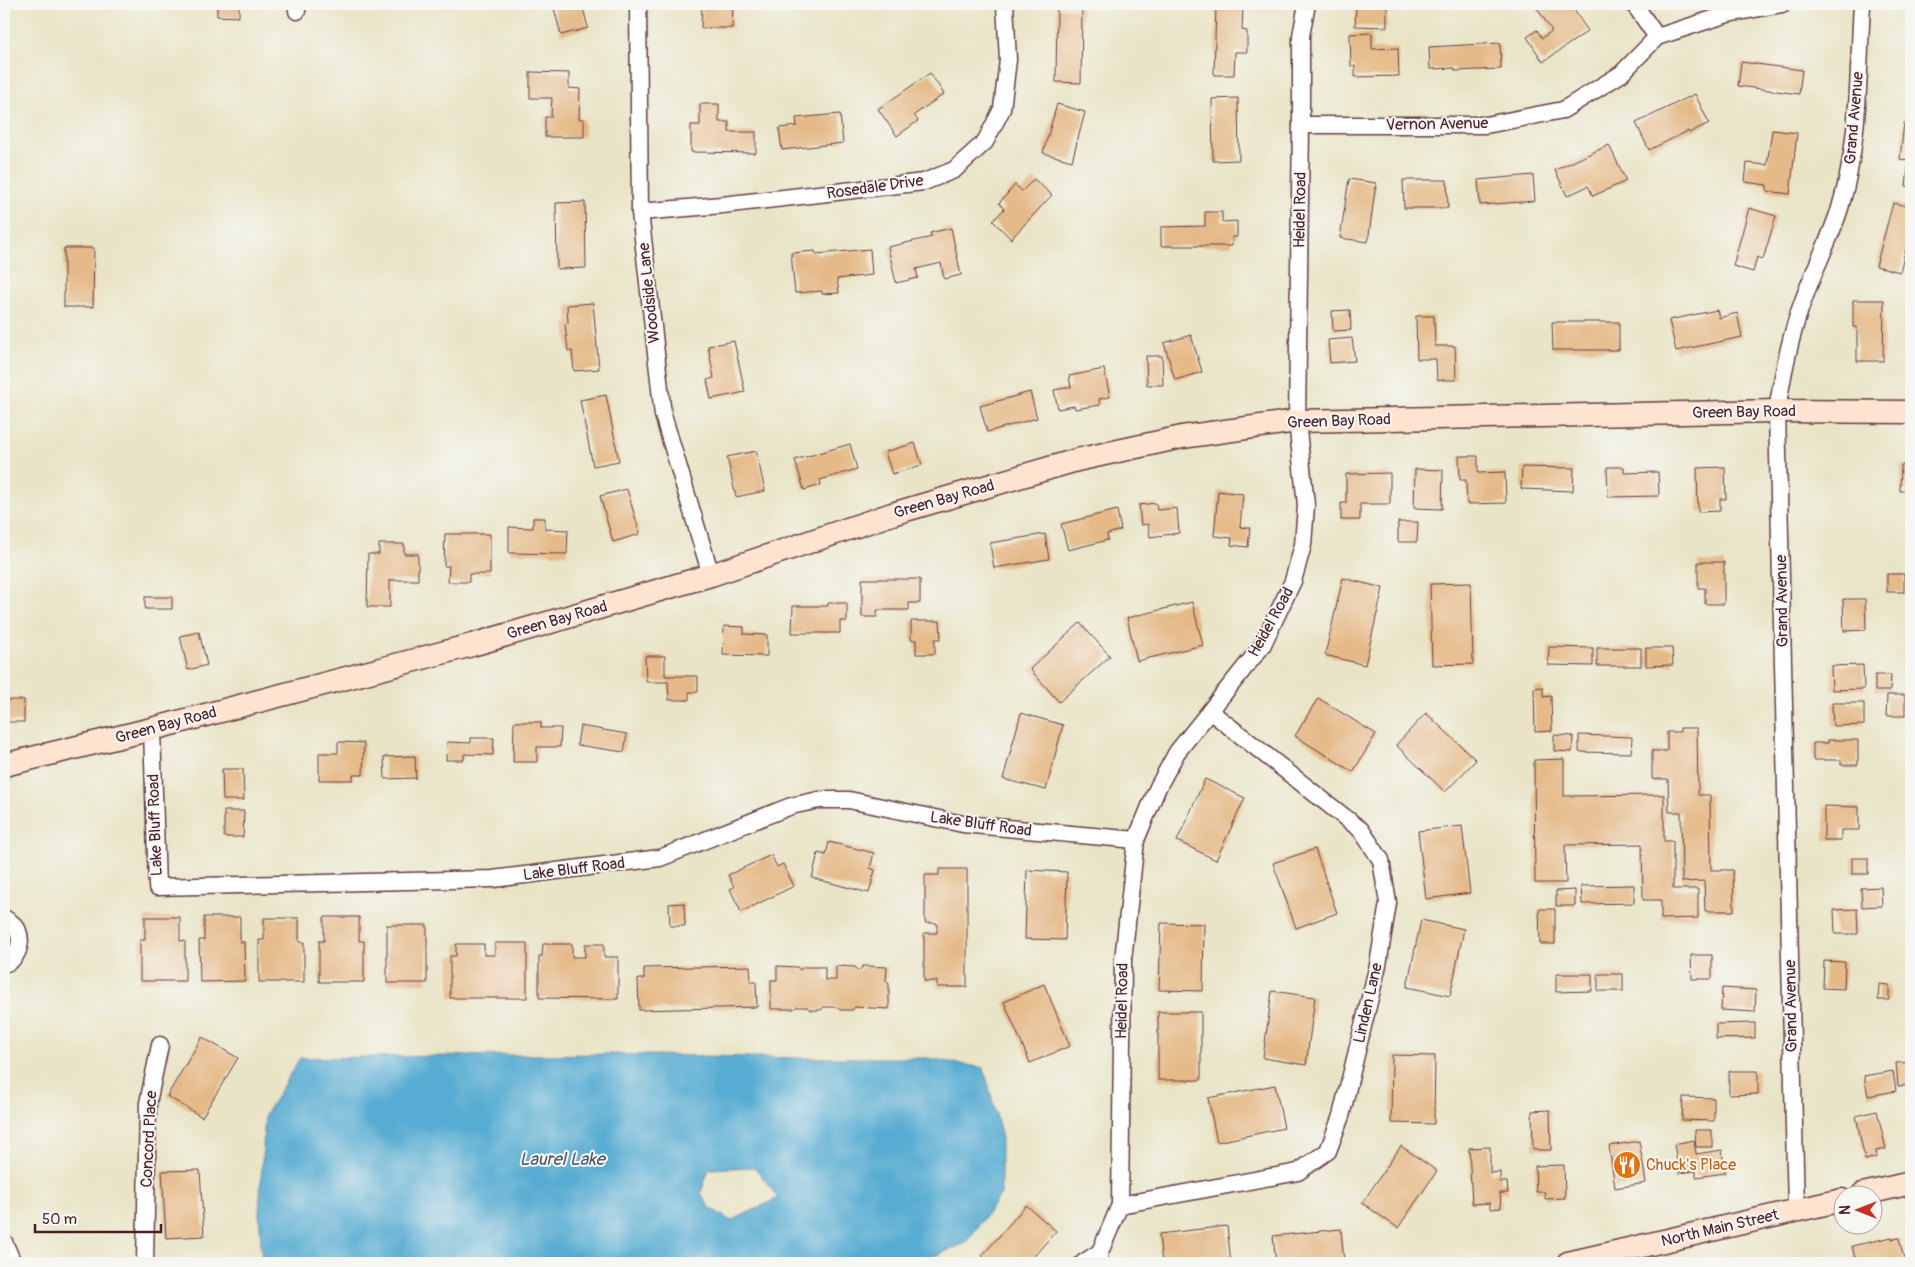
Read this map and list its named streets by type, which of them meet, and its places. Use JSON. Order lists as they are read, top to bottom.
{
  "streets": {
    "street": [
      "Grand Avenue",
      "Vernon Avenue",
      "Rosedale Drive",
      "Heidel Road",
      "Woodside Lane",
      "Green Bay Road",
      "Lake Bluff Road",
      "Linden Lane",
      "Concord Place",
      "North Main Street"
    ]
  },
  "crossings": [
    ["Grand Avenue", "Green Bay Road"],
    ["Grand Avenue", "North Main Street"],
    ["Vernon Avenue", "Heidel Road"],
    ["Rosedale Drive", "Woodside Lane"],
    ["Heidel Road", "Green Bay Road"],
    ["Heidel Road", "Lake Bluff Road"],
    ["Heidel Road", "Linden Lane"],
    ["Woodside Lane", "Green Bay Road"],
    ["Green Bay Road", "Lake Bluff Road"]
  ],
  "water": ["Laurel Lake"],
  "places": {
    "restaurant": ["Chuck's Place"]
  },
  "scale_bar": "50 m",
  "north": "left"
}
